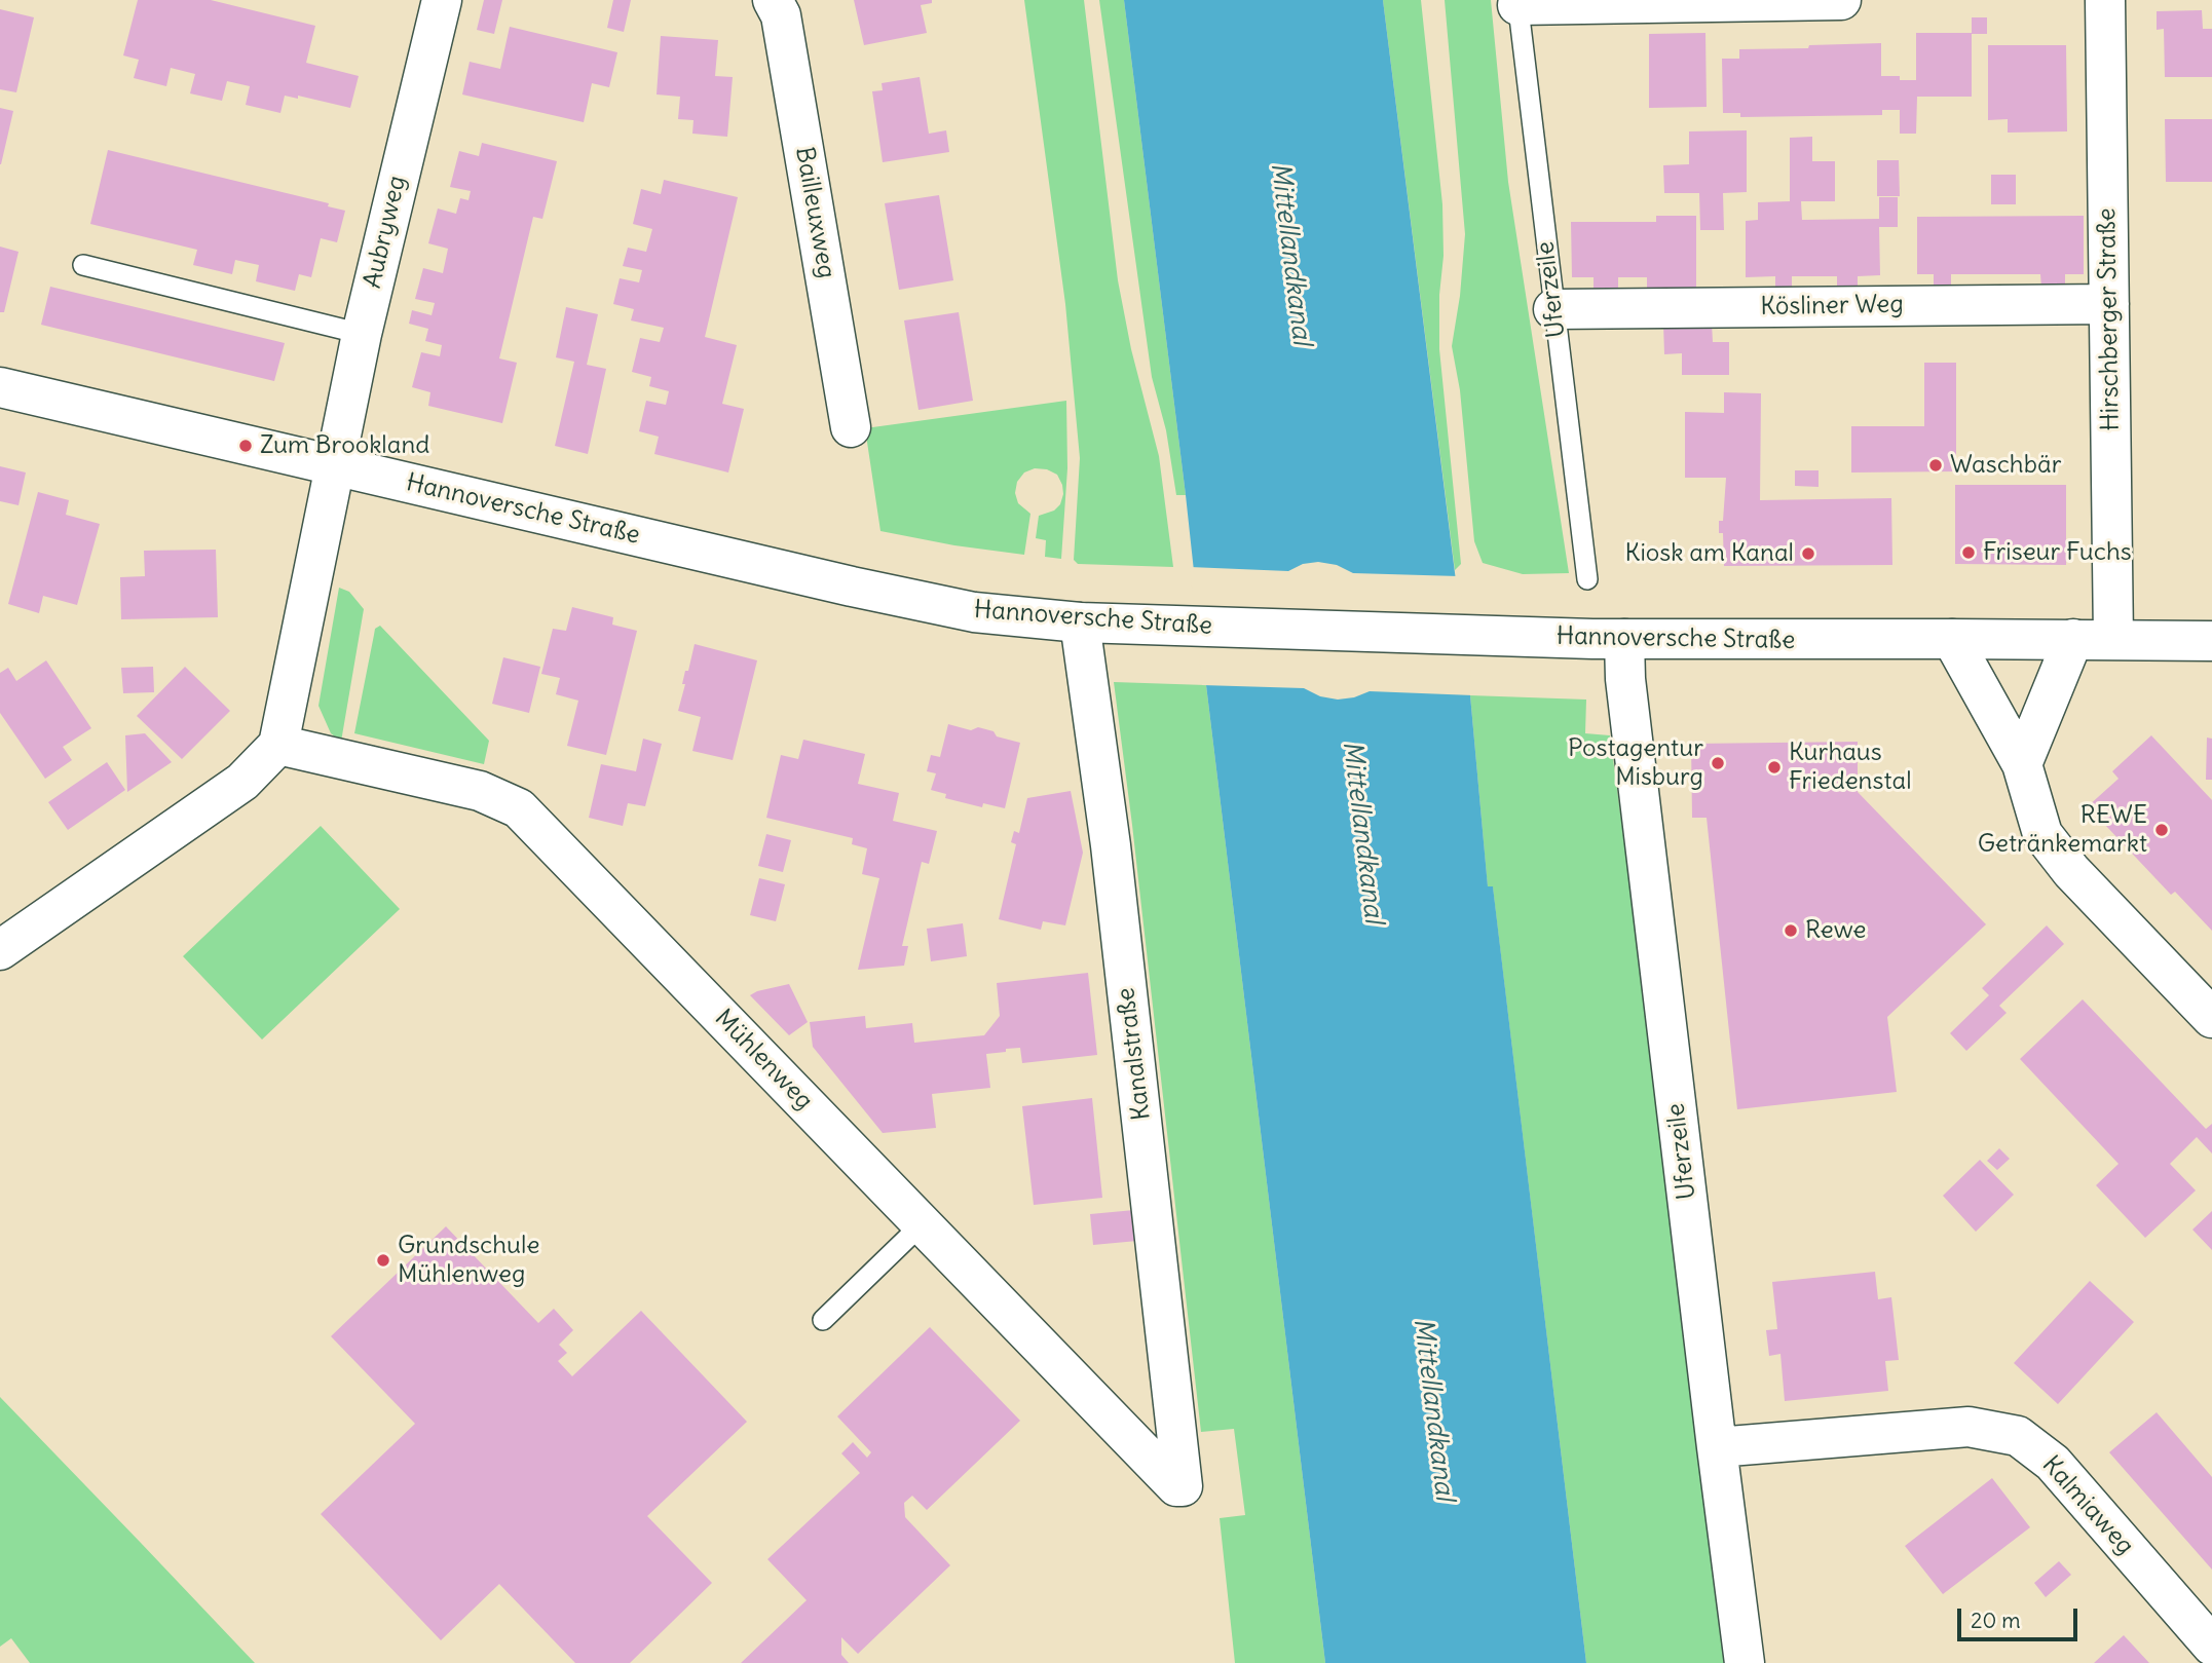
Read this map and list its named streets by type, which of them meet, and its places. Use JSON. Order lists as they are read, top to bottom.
{
  "streets": {
    "street": [
      "Bailleuxweg",
      "Aubryweg",
      "Uferzeile",
      "Kösliner Weg",
      "Hirschberger Straße",
      "Hannoversche Straße",
      "Kanalstraße",
      "Mühlenweg",
      "Kalmiaweg"
    ]
  },
  "crossings": [
    ["Aubryweg", "Hannoversche Straße"],
    ["Uferzeile", "Kösliner Weg"],
    ["Uferzeile", "Hannoversche Straße"],
    ["Uferzeile", "Kalmiaweg"],
    ["Kösliner Weg", "Hirschberger Straße"],
    ["Hirschberger Straße", "Hannoversche Straße"],
    ["Hannoversche Straße", "Kanalstraße"],
    ["Kanalstraße", "Mühlenweg"]
  ],
  "water": ["Mittellandkanal"],
  "places": [
    "Zum Brookland",
    "Waschbär",
    "Friseur Fuchs",
    "Kiosk am Kanal",
    "Postagentur Misburg",
    "Kurhaus Friedenstal",
    "REWE Getränkemarkt",
    "Rewe",
    "Grundschule Mühlenweg"
  ],
  "scale_bar": "20 m"
}
